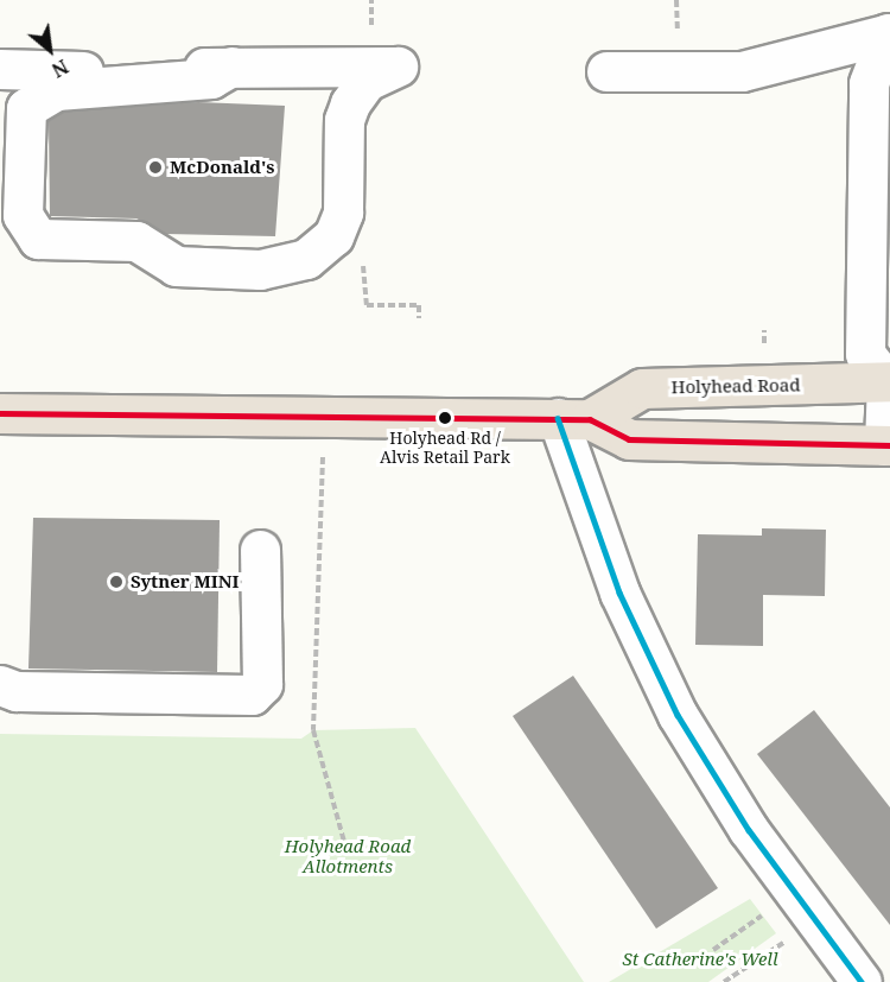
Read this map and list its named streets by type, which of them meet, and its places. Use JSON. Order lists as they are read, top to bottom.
{
  "streets": {
    "highway": ["Holyhead Road"]
  },
  "parks": ["Holyhead Road Allotments", "St Catherine's Well"],
  "places": ["McDonald's", "Holyhead Rd / Alvis Retail Park", "Sytner MINI"],
  "north": "bottom right"
}
